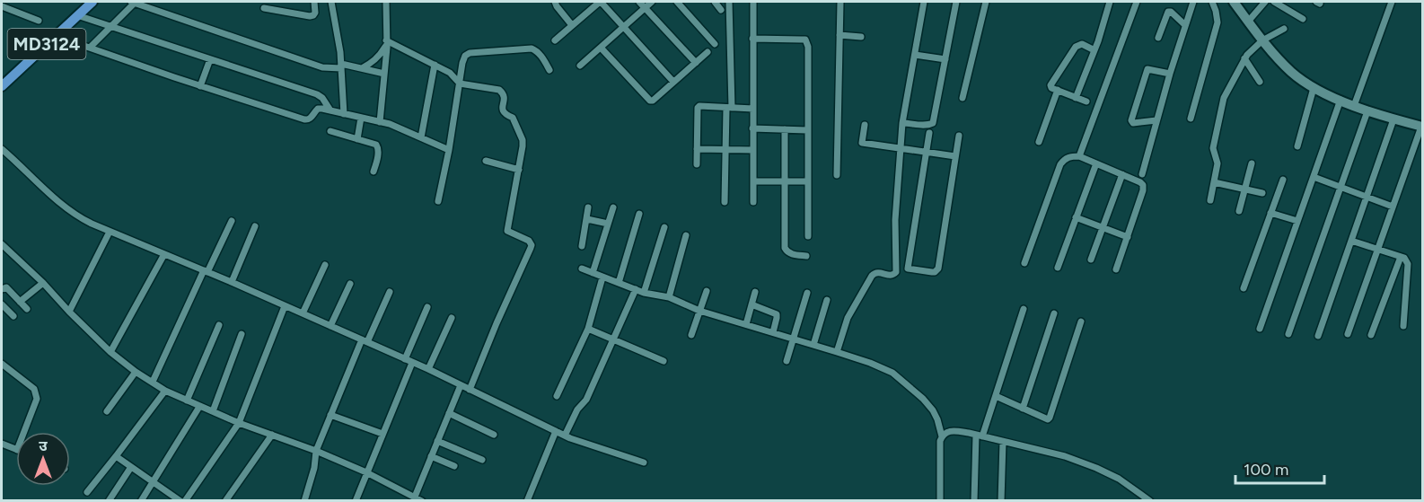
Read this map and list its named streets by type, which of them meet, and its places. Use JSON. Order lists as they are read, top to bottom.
{
  "streets": {
    "main road": ["MD3124"]
  },
  "scale_bar": "100 m",
  "north": "top"
}
